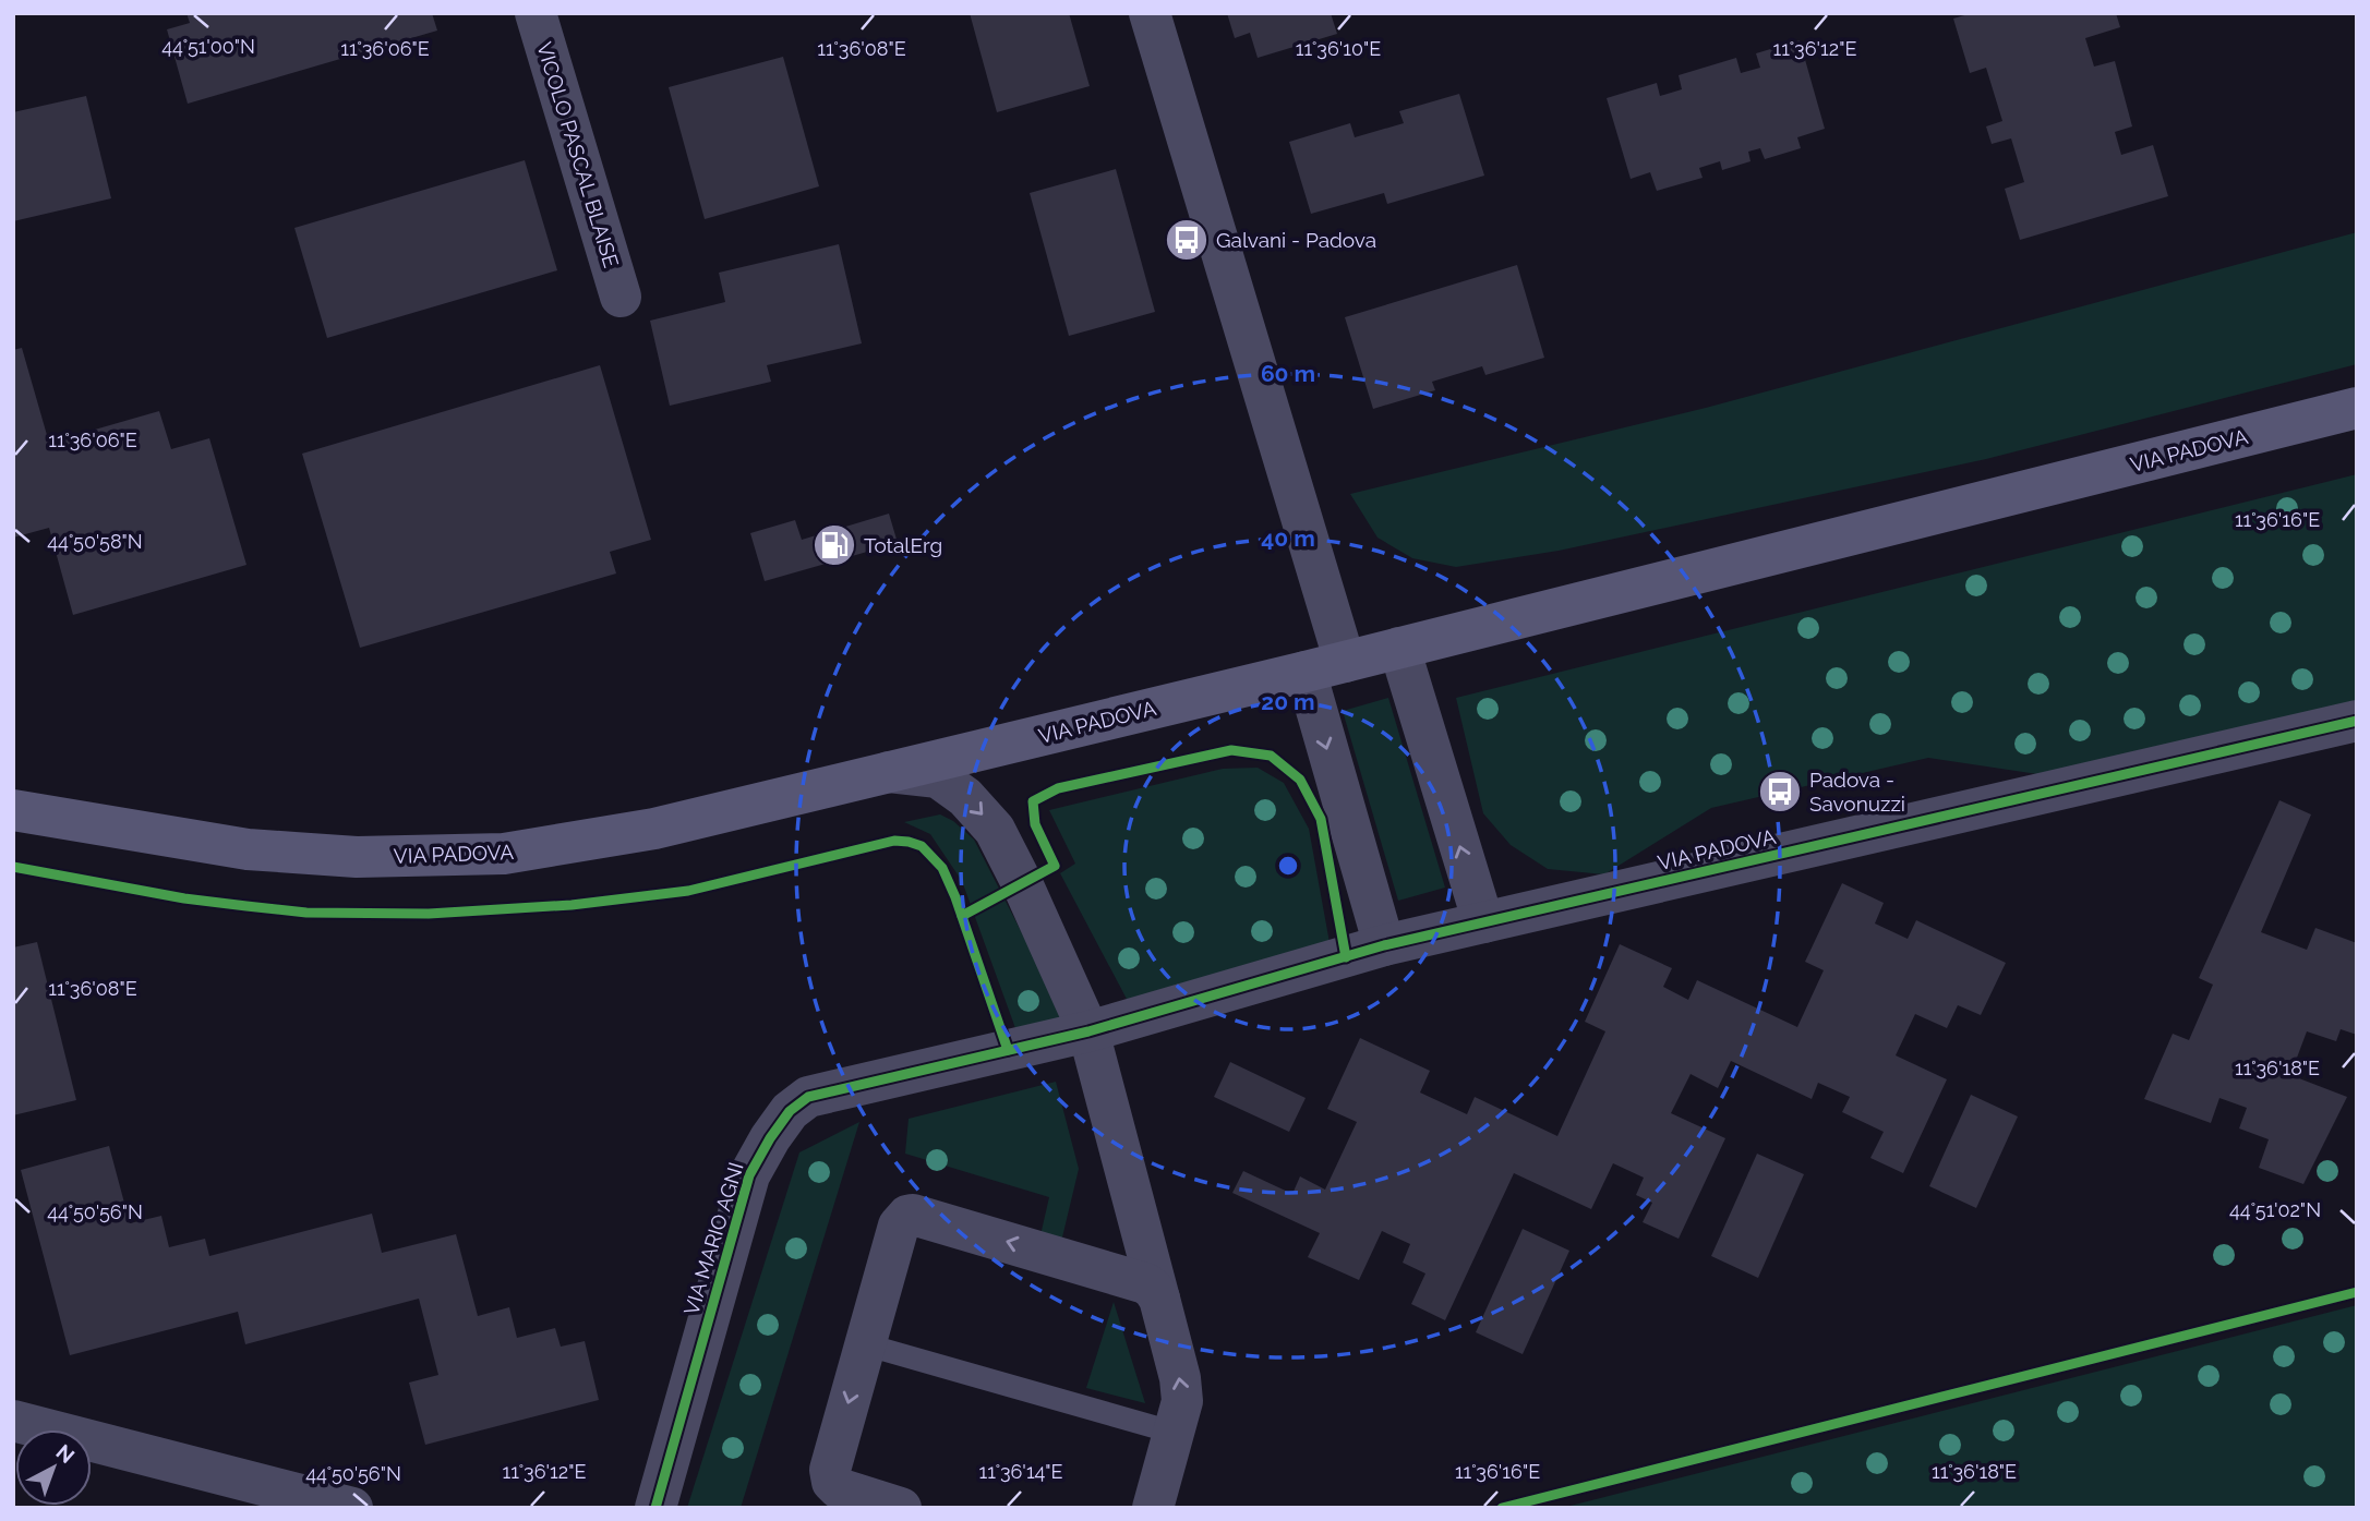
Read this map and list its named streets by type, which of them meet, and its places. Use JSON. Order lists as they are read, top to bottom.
{
  "streets": {
    "main road": ["VIA PADOVA"],
    "street": ["VICOLO PASCAL BLAISE", "VIA MARIO AGNI"]
  },
  "crossings": [
    ["VIA PADOVA", "VIA MARIO AGNI"]
  ],
  "places": {
    "bus stop": ["Galvani - Padova", "Padova - Savonuzzi"],
    "fuel station": ["TotalErg"]
  },
  "north": "top right",
  "coordinates": [
    "44°51'00\"N",
    "11°36'06\"E",
    "11°36'10\"E",
    "11°36'08\"E",
    "11°36'12\"E",
    "11°36'16\"E",
    "44°50'58\"N",
    "11°36'18\"E",
    "44°51'02\"N",
    "44°50'56\"N",
    "11°36'14\"E"
  ],
  "rings": ["60 m", "40 m", "20 m"]
}
